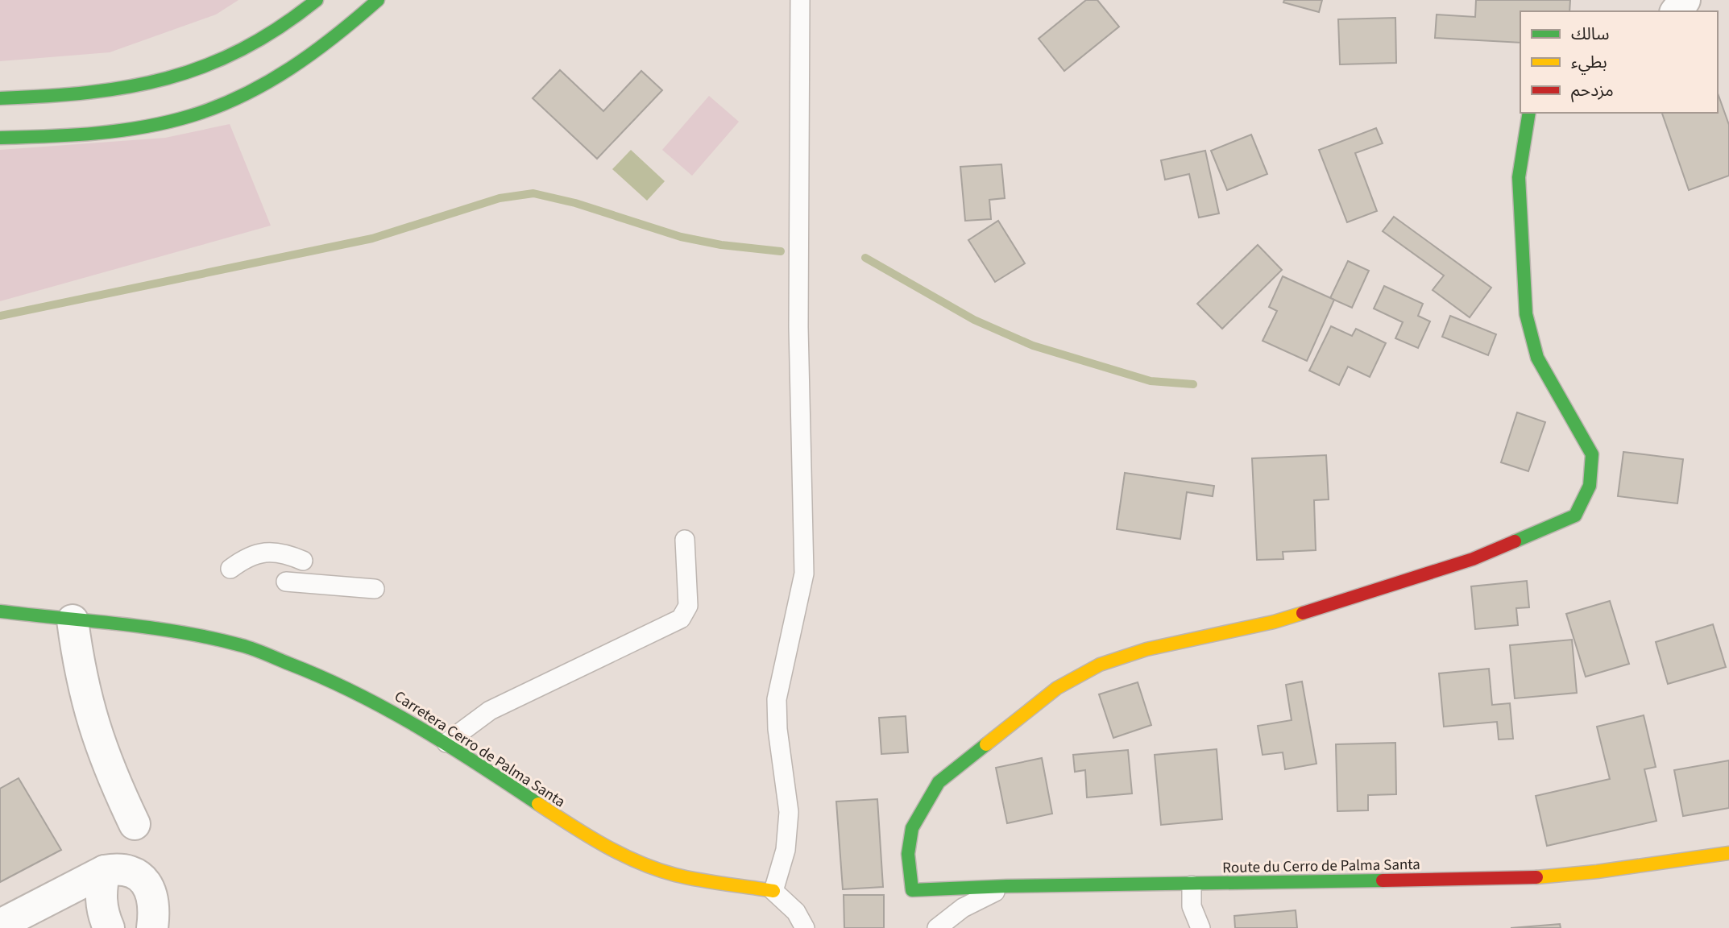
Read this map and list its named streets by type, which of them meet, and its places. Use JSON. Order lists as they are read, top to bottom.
{
  "streets": {
    "street": ["Carretera Cerro de Palma Santa", "Route du Cerro de Palma Santa"]
  },
  "legend": ["سالك", "بطيء", "مزدحم"]
}
